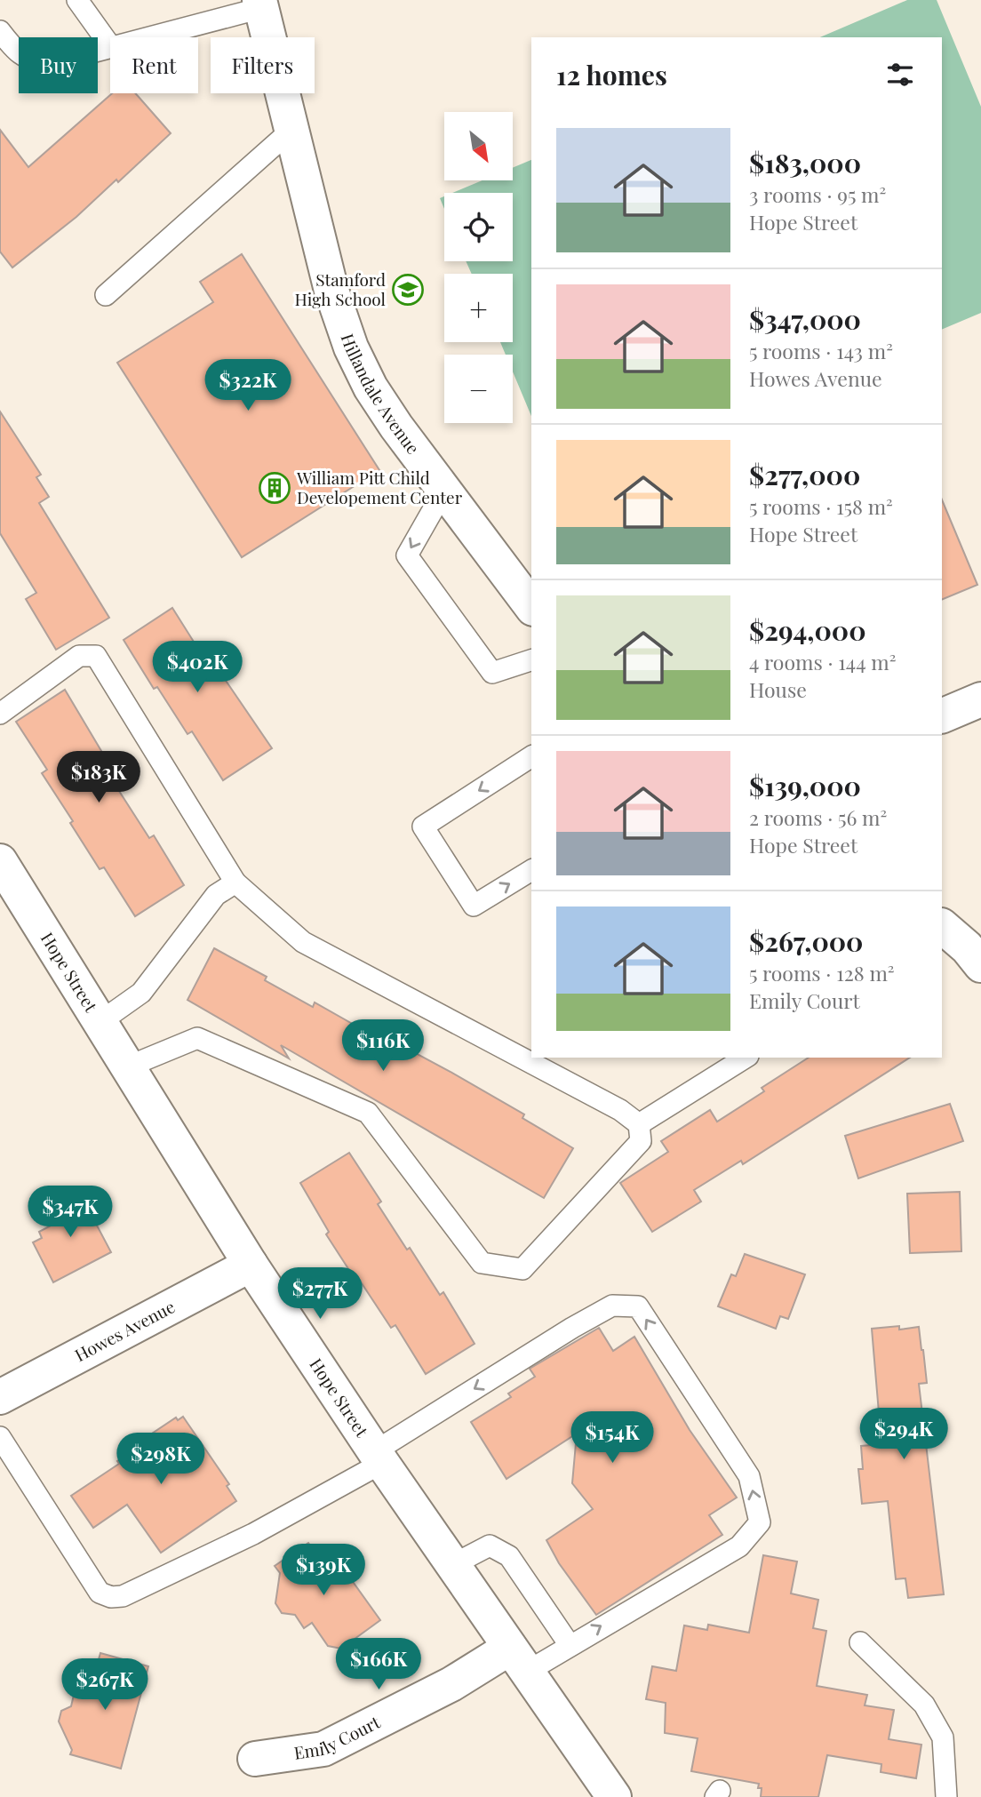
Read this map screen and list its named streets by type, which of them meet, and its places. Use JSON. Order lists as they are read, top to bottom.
{
  "streets": {
    "street": [
      "Hillandale Avenue",
      "Hope Street",
      "Howes Avenue",
      "Emily Court"
    ]
  },
  "crossings": [
    ["Hope Street", "Howes Avenue"],
    ["Hope Street", "Emily Court"]
  ],
  "places": {
    "school or university": ["Stamford High School"],
    "building": ["William Pitt Child Developement Center"]
  },
  "north": "bottom right",
  "page": {
    "chip": ["Buy", "Rent", "Filters"],
    "heading": "12 homes",
    "map_buttons": ["+", "−"],
    "list": [
      {
        "name": "$183,000",
        "note": "3 rooms · 95 m² · Hope Street"
      },
      {
        "name": "$347,000",
        "note": "5 rooms · 143 m² · Howes Avenue"
      },
      {
        "name": "$277,000",
        "note": "5 rooms · 158 m² · Hope Street"
      },
      {
        "name": "$294,000",
        "note": "4 rooms · 144 m² · House"
      },
      {
        "name": "$139,000",
        "note": "2 rooms · 56 m² · Hope Street"
      },
      {
        "name": "$267,000",
        "note": "5 rooms · 128 m² · Emily Court"
      }
    ],
    "price": [
      "$322K",
      "$402K",
      "$183K",
      "$116K",
      "$347K",
      "$277K",
      "$294K",
      "$154K",
      "$298K",
      "$139K",
      "$166K",
      "$267K"
    ]
  }
}
